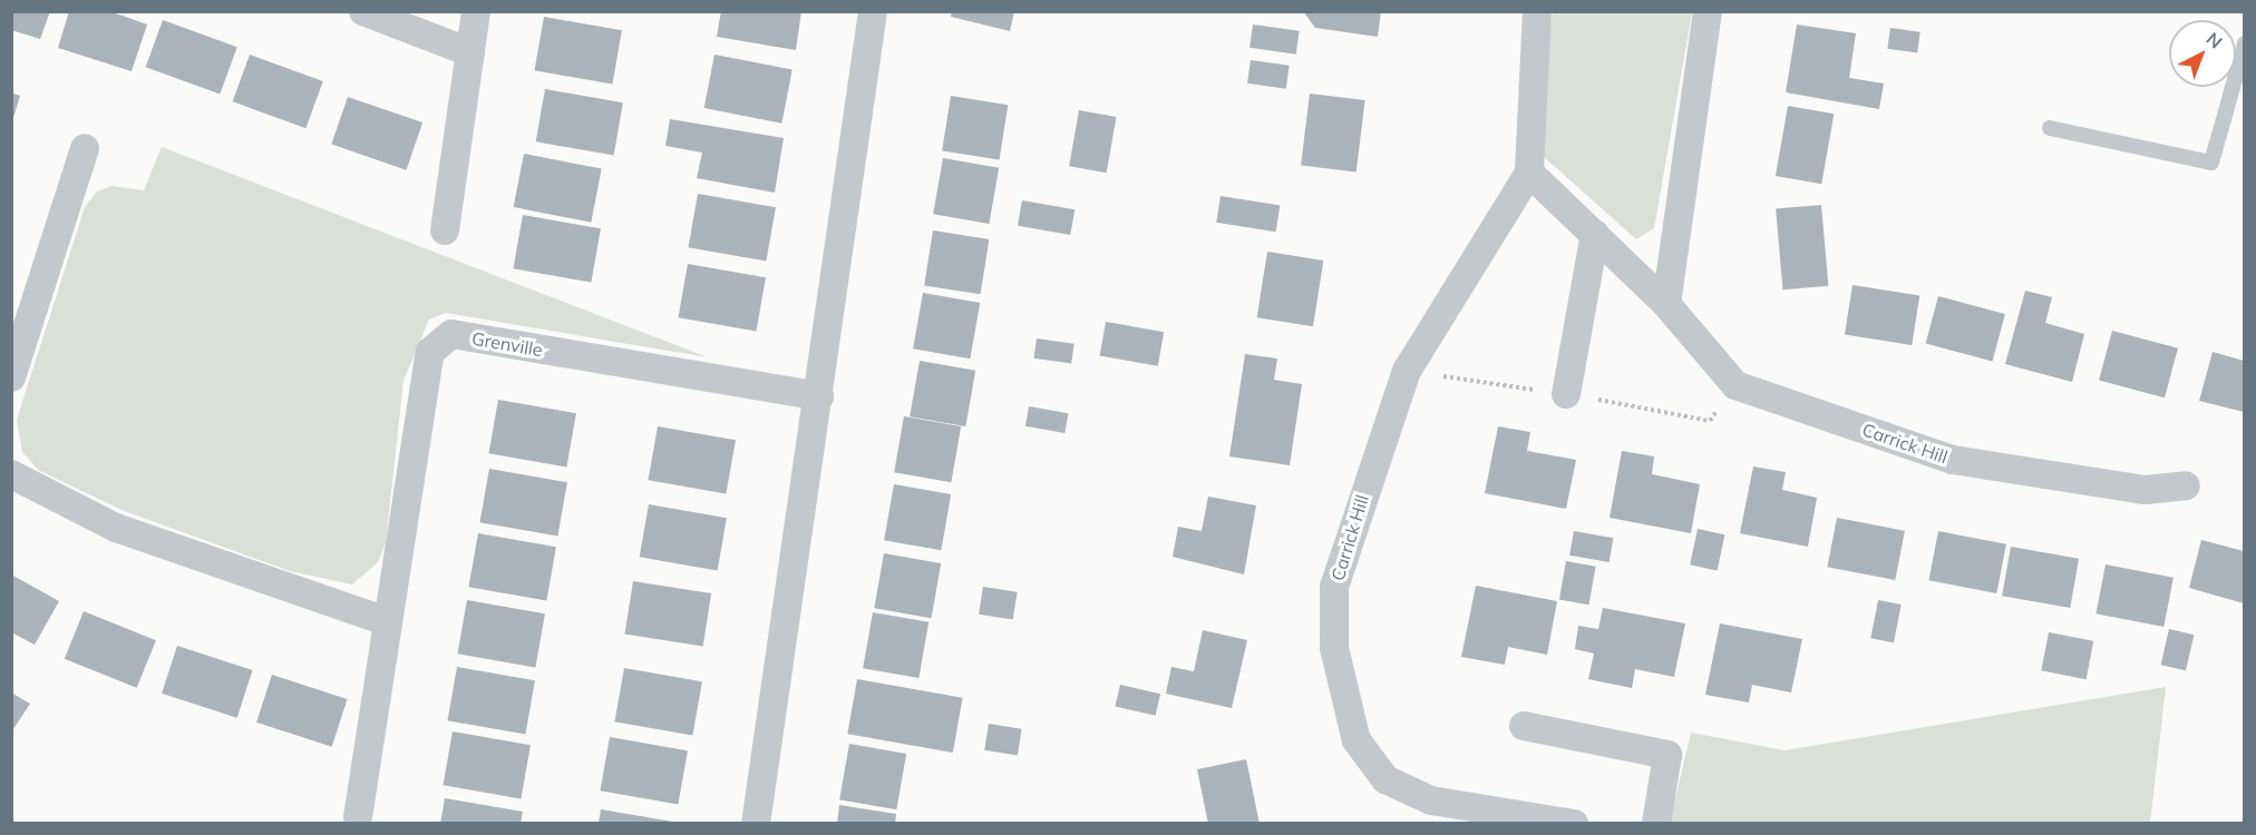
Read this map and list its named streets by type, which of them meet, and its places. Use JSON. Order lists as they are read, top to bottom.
{
  "streets": {
    "street": ["Grenville", "Carrick Hill"]
  },
  "north": "top right"
}
